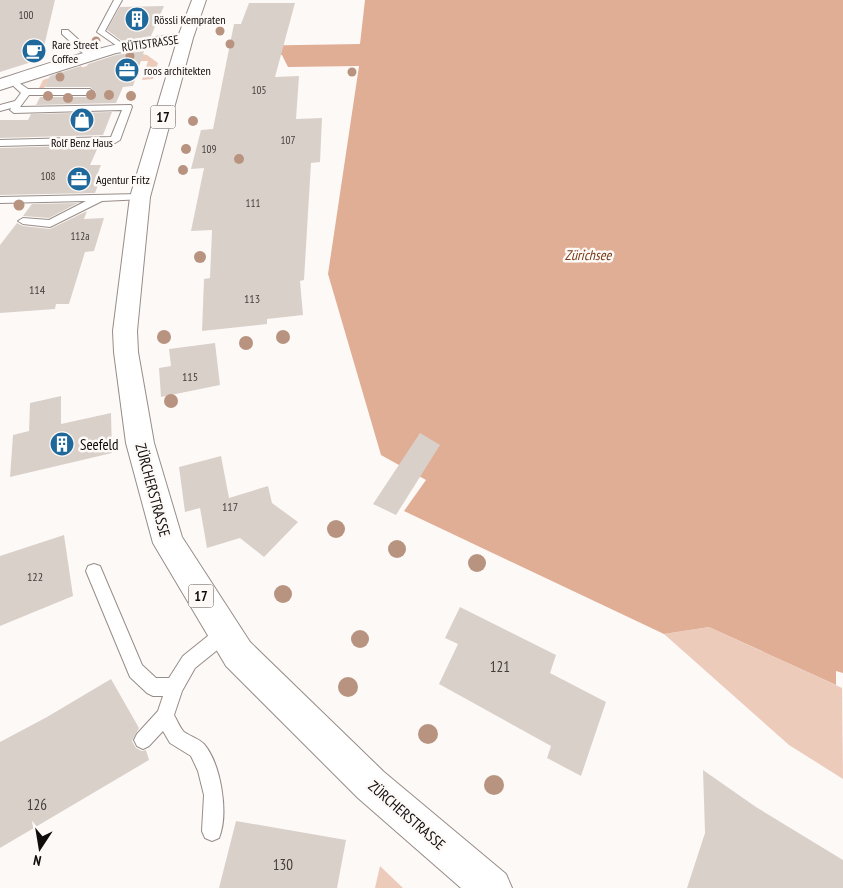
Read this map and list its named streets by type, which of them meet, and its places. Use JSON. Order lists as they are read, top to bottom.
{
  "streets": {
    "main road": ["RÜTISTRASSE", "17", "ZÜRCHERSTRASSE"]
  },
  "crossings": [
    ["RÜTISTRASSE", "ZÜRCHERSTRASSE"]
  ],
  "water": ["Zürichsee"],
  "places": {
    "building": ["Rössli Kempraten", "Seefeld"],
    "cafe": ["Rare Street Coffee"],
    "office": ["roos architekten", "Agentur Fritz"],
    "shop": ["Rolf Benz Haus"]
  },
  "house_numbers": [
    "100",
    "105",
    "107",
    "109",
    "108",
    "111",
    "112a",
    "114",
    "113",
    "115",
    "117",
    "122",
    "121",
    "126",
    "130"
  ],
  "north": "bottom"
}
